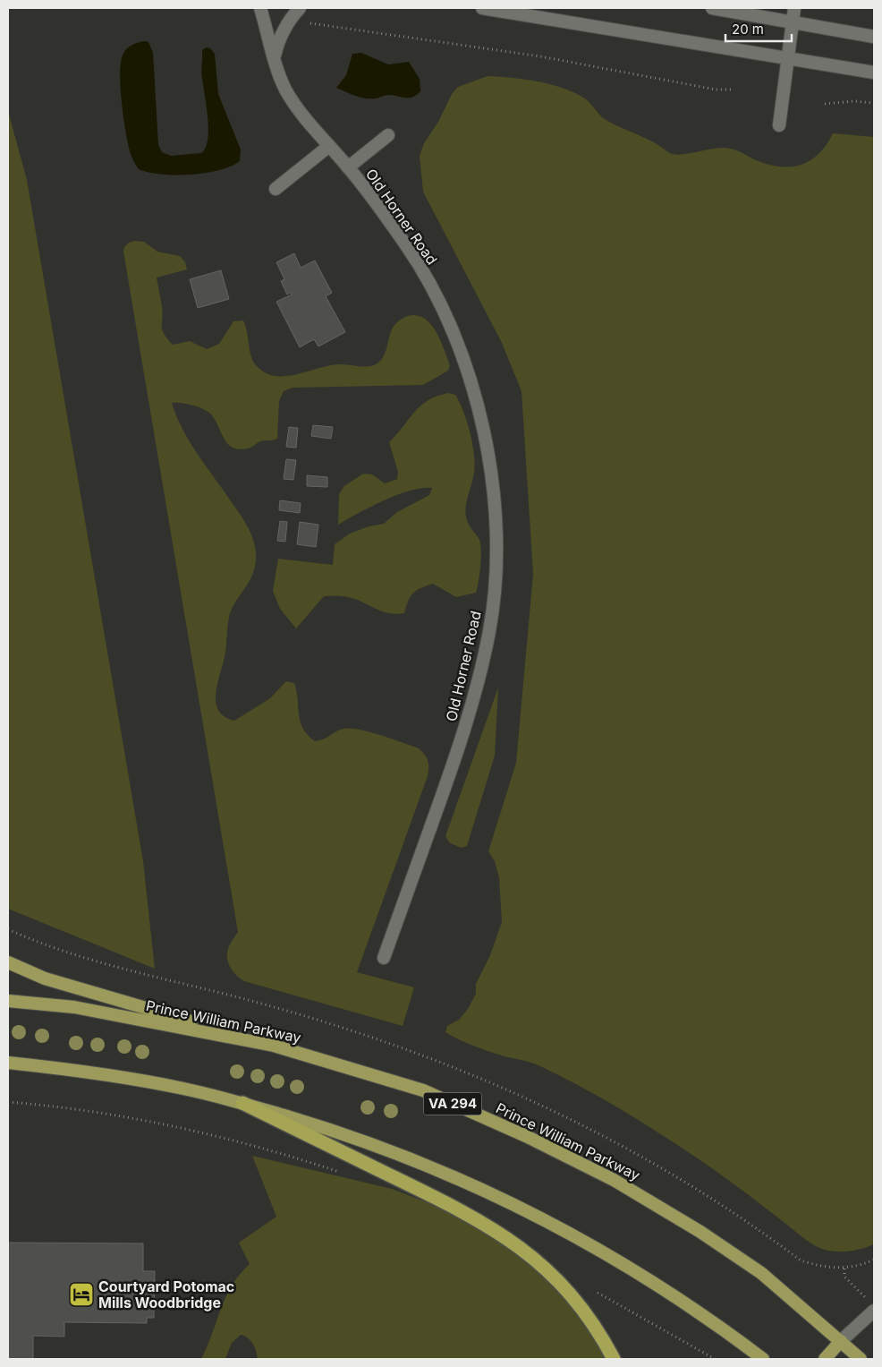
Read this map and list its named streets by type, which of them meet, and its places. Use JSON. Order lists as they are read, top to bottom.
{
  "streets": {
    "highway": ["Prince William Parkway", "VA 294"],
    "street": ["Old Horner Road"]
  },
  "places": {
    "hotel": ["Courtyard Potomac Mills Woodbridge"]
  },
  "scale_bar": "20 m"
}
